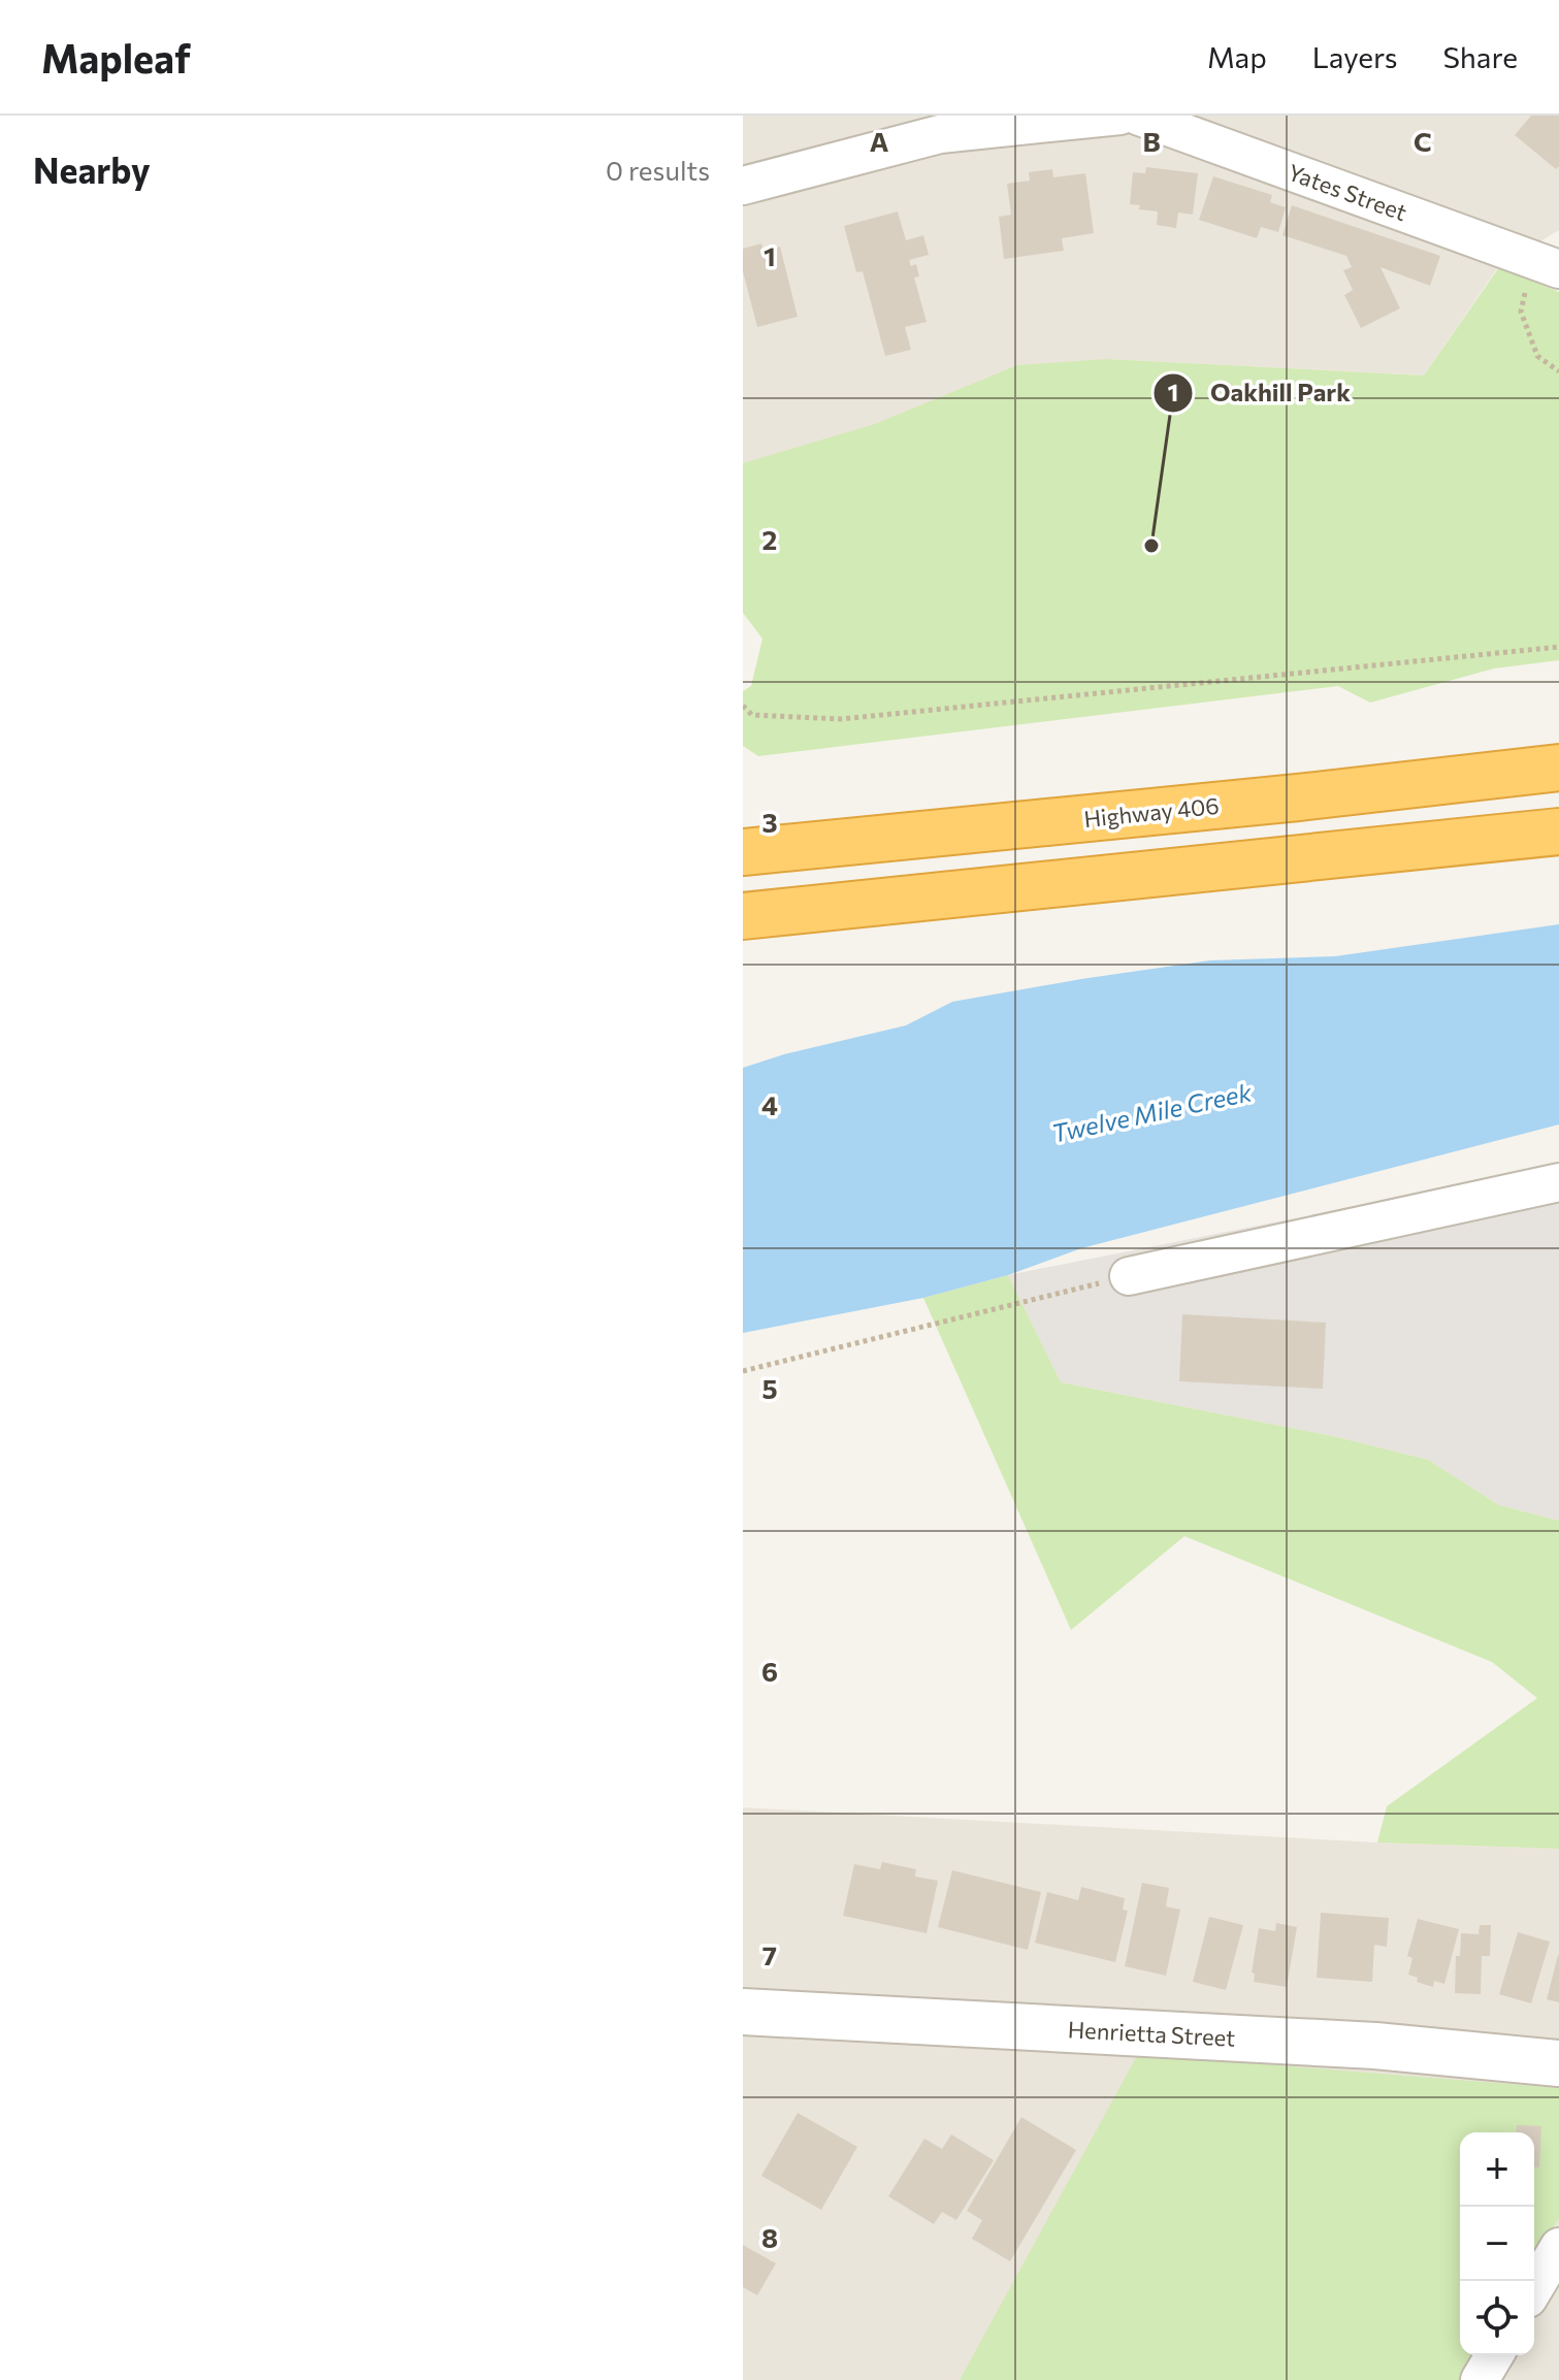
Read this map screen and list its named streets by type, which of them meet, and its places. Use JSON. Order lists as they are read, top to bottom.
{
  "streets": {
    "highway": ["Highway 406"],
    "street": ["Yates Street", "Henrietta Street"]
  },
  "water": ["Twelve Mile Creek"],
  "places": ["Oakhill Park"],
  "page": {
    "header": "Mapleaf",
    "nav": ["Map", "Layers", "Share"],
    "heading": ["Nearby", "0 results"],
    "map_buttons": ["+", "−"]
  },
  "grid": {
    "columns": ["A", "B", "C"],
    "rows": [
      "1",
      "2",
      "3",
      "4",
      "5",
      "6",
      "7",
      "8"
    ]
  }
}
